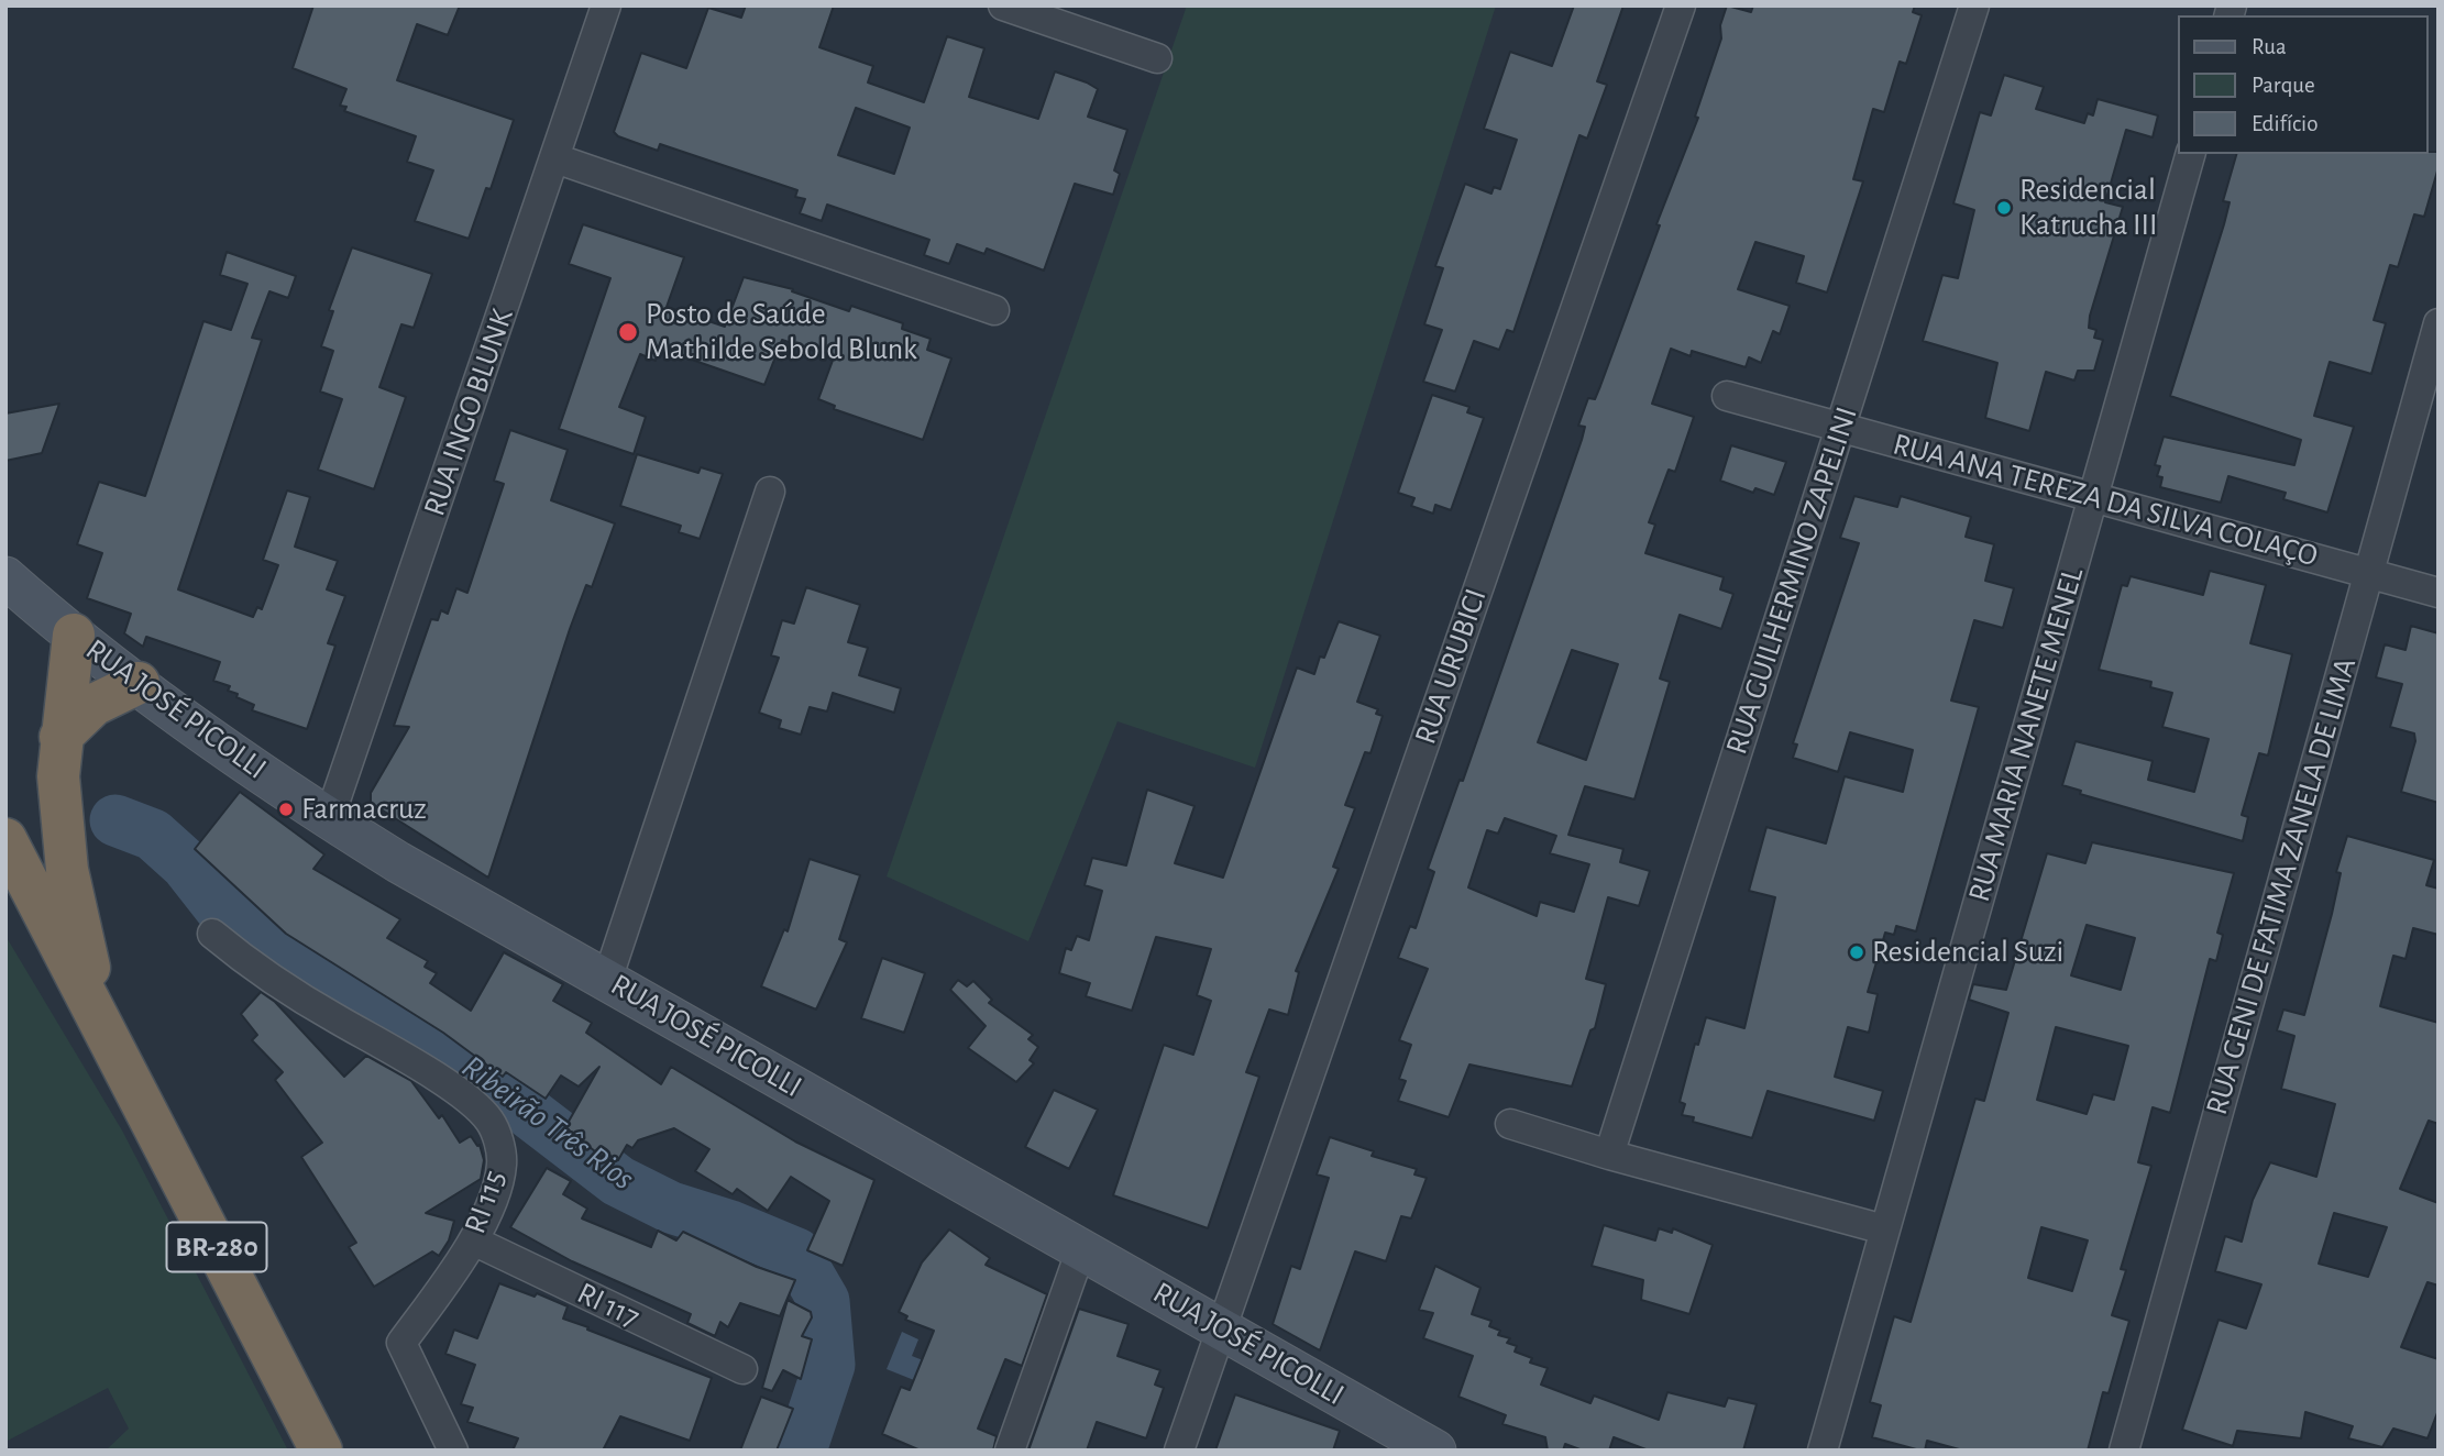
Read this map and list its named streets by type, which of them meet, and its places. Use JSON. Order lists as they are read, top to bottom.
{
  "streets": {
    "highway": ["BR-280"],
    "street": [
      "RUA INGO BLUNK",
      "RUA ANA TEREZA DA SILVA COLAÇO",
      "RUA GUILHERMINO ZAPELINI",
      "RUA URUBICI",
      "RUA JOSÉ PICOLLI",
      "RUA MARIA NANETE MENEL",
      "RUA GENI DE FATIMA ZANELA DE LIMA",
      "RI 115",
      "RI 117"
    ]
  },
  "crossings": [
    ["RUA INGO BLUNK", "RUA JOSÉ PICOLLI"],
    ["RUA ANA TEREZA DA SILVA COLAÇO", "RUA GUILHERMINO ZAPELINI"],
    ["RUA ANA TEREZA DA SILVA COLAÇO", "RUA MARIA NANETE MENEL"],
    ["RUA ANA TEREZA DA SILVA COLAÇO", "RUA GENI DE FATIMA ZANELA DE LIMA"],
    ["RUA URUBICI", "RUA JOSÉ PICOLLI"],
    ["RI 115", "RI 117"]
  ],
  "water": ["Ribeirão Três Rios"],
  "places": [
    "Residencial Katrucha III",
    "Posto de Saúde Mathilde Sebold Blunk",
    "Farmacruz",
    "Residencial Suzi"
  ],
  "legend": ["Rua", "Parque", "Edifício"]
}
